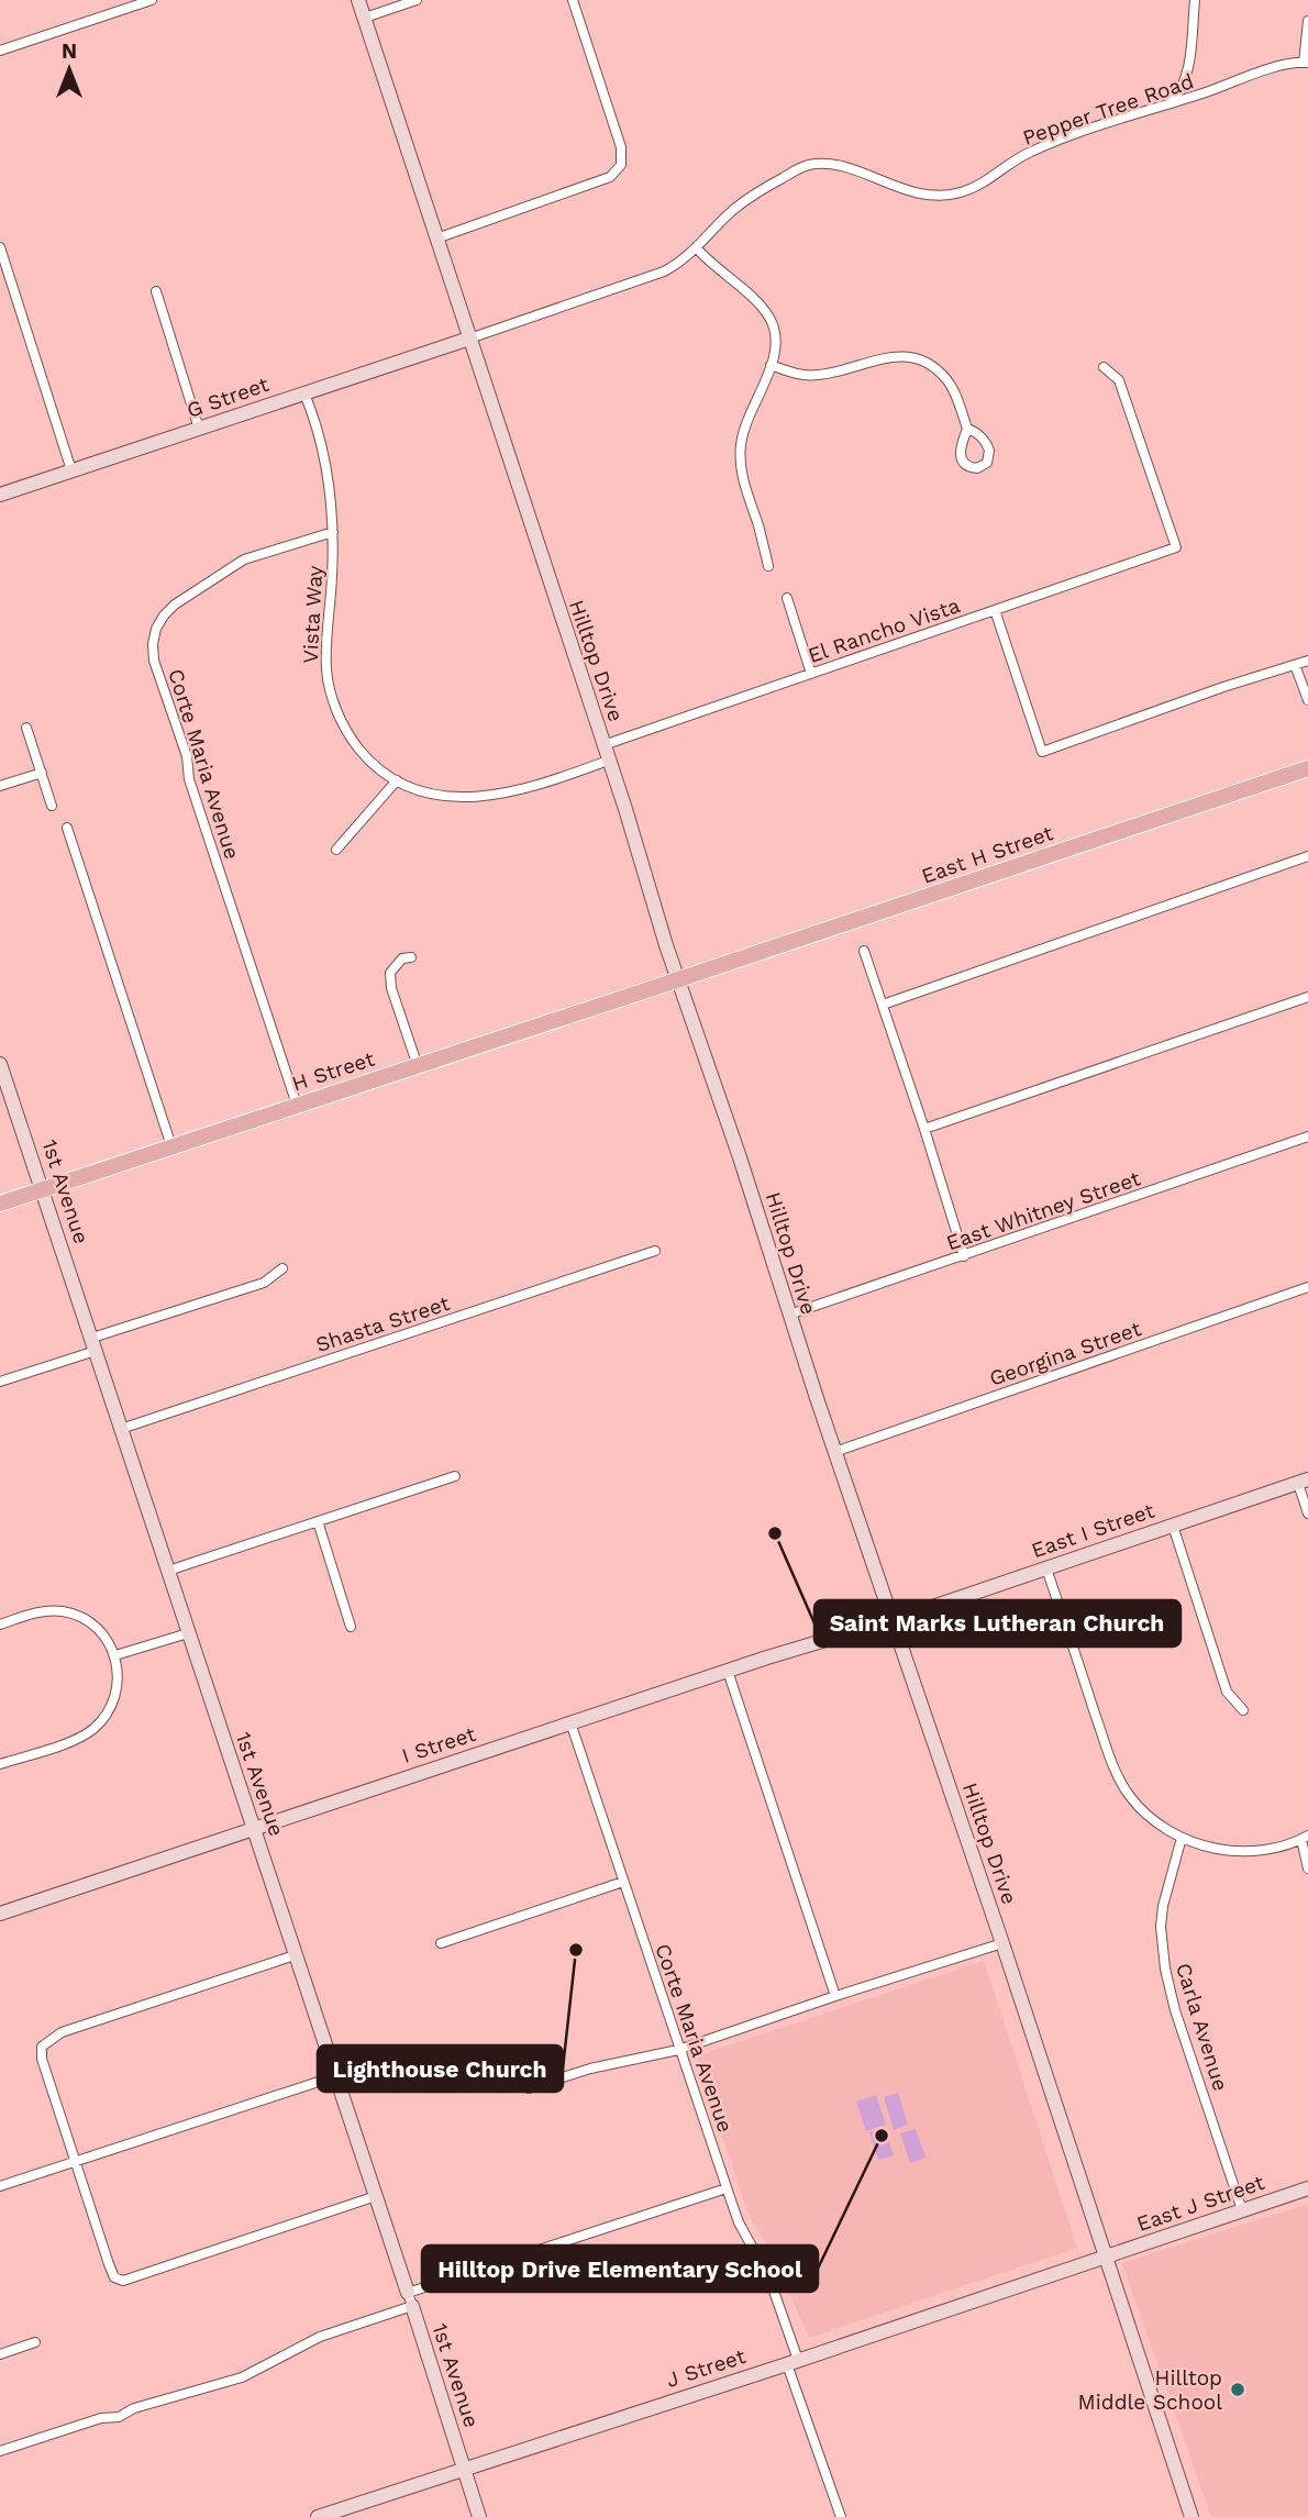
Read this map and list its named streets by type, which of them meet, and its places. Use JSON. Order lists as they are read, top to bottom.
{
  "streets": {
    "main road": ["East H Street", "H Street"],
    "street": [
      "Pepper Tree Road",
      "G Street",
      "Vista Way",
      "El Rancho Vista",
      "Hilltop Drive",
      "Corte Maria Avenue",
      "1st Avenue",
      "East Whitney Street",
      "Shasta Street",
      "Georgina Street",
      "East I Street",
      "I Street",
      "Carla Avenue",
      "East J Street",
      "J Street"
    ]
  },
  "crossings": [
    ["Pepper Tree Road", "G Street"],
    ["Pepper Tree Road", "Hilltop Drive"],
    ["G Street", "Vista Way"],
    ["G Street", "Hilltop Drive"],
    ["Vista Way", "Hilltop Drive"],
    ["Vista Way", "Corte Maria Avenue"],
    ["El Rancho Vista", "Hilltop Drive"],
    ["Hilltop Drive", "East H Street"],
    ["Hilltop Drive", "H Street"],
    ["Hilltop Drive", "East Whitney Street"],
    ["Hilltop Drive", "Georgina Street"],
    ["Hilltop Drive", "East I Street"],
    ["Hilltop Drive", "I Street"],
    ["Hilltop Drive", "East J Street"],
    ["Hilltop Drive", "J Street"],
    ["Corte Maria Avenue", "H Street"],
    ["Corte Maria Avenue", "I Street"],
    ["Corte Maria Avenue", "J Street"],
    ["East H Street", "H Street"],
    ["H Street", "1st Avenue"],
    ["1st Avenue", "Shasta Street"],
    ["1st Avenue", "I Street"],
    ["1st Avenue", "J Street"],
    ["East I Street", "I Street"],
    ["Carla Avenue", "East J Street"],
    ["East J Street", "J Street"]
  ],
  "places": [
    "Saint Marks Lutheran Church",
    "Lighthouse Church",
    "Hilltop Drive Elementary School",
    "Hilltop Middle School"
  ],
  "north": "top"
}
